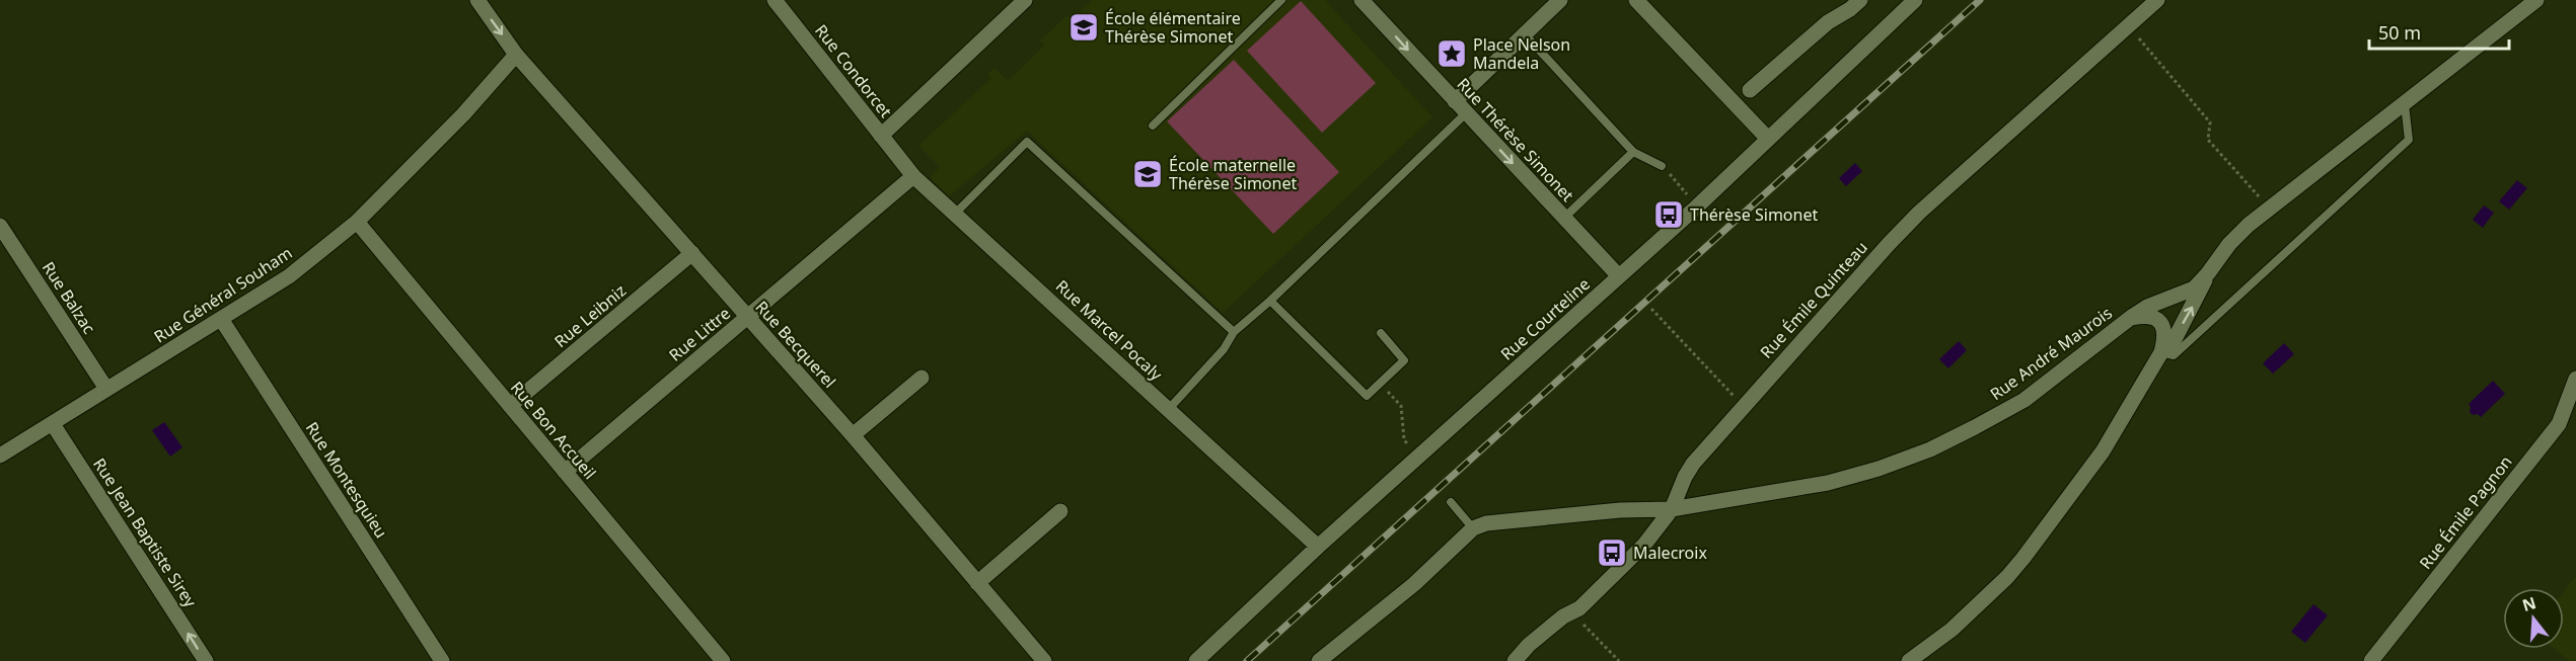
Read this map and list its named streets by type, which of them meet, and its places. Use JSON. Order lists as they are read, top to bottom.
{
  "streets": {
    "street": [
      "Rue Condorcet",
      "Rue Thérèse Simonet",
      "Rue Général Souham",
      "Rue Balzac",
      "Rue Émile Quinteau",
      "Rue Leibniz",
      "Rue Courteline",
      "Rue Marcel Pocaly",
      "Rue Littre",
      "Rue Becquerel",
      "Rue André Maurois",
      "Rue Bon Accueil",
      "Rue Montesquieu",
      "Rue Émile Pagnon",
      "Rue Jean Baptiste Sirey"
    ]
  },
  "crossings": [
    ["Rue Condorcet", "Rue Marcel Pocaly"],
    ["Rue Thérèse Simonet", "Rue Courteline"],
    ["Rue Général Souham", "Rue Balzac"],
    ["Rue Général Souham", "Rue Becquerel"],
    ["Rue Général Souham", "Rue Bon Accueil"],
    ["Rue Général Souham", "Rue Montesquieu"],
    ["Rue Général Souham", "Rue Jean Baptiste Sirey"],
    ["Rue Émile Quinteau", "Rue André Maurois"],
    ["Rue Leibniz", "Rue Becquerel"],
    ["Rue Leibniz", "Rue Bon Accueil"],
    ["Rue Courteline", "Rue Marcel Pocaly"],
    ["Rue Marcel Pocaly", "Rue Littre"],
    ["Rue Littre", "Rue Becquerel"],
    ["Rue Littre", "Rue Bon Accueil"]
  ],
  "one_way": ["Rue Thérèse Simonet", "Rue Jean Baptiste Sirey"],
  "places": {
    "school or university": ["École élémentaire Thérèse Simonet", "École maternelle Thérèse Simonet"],
    "place": ["Place Nelson Mandela"],
    "bus stop": ["Thérèse Simonet", "Malecroix"]
  },
  "scale_bar": "50 m",
  "north": "top"
}
